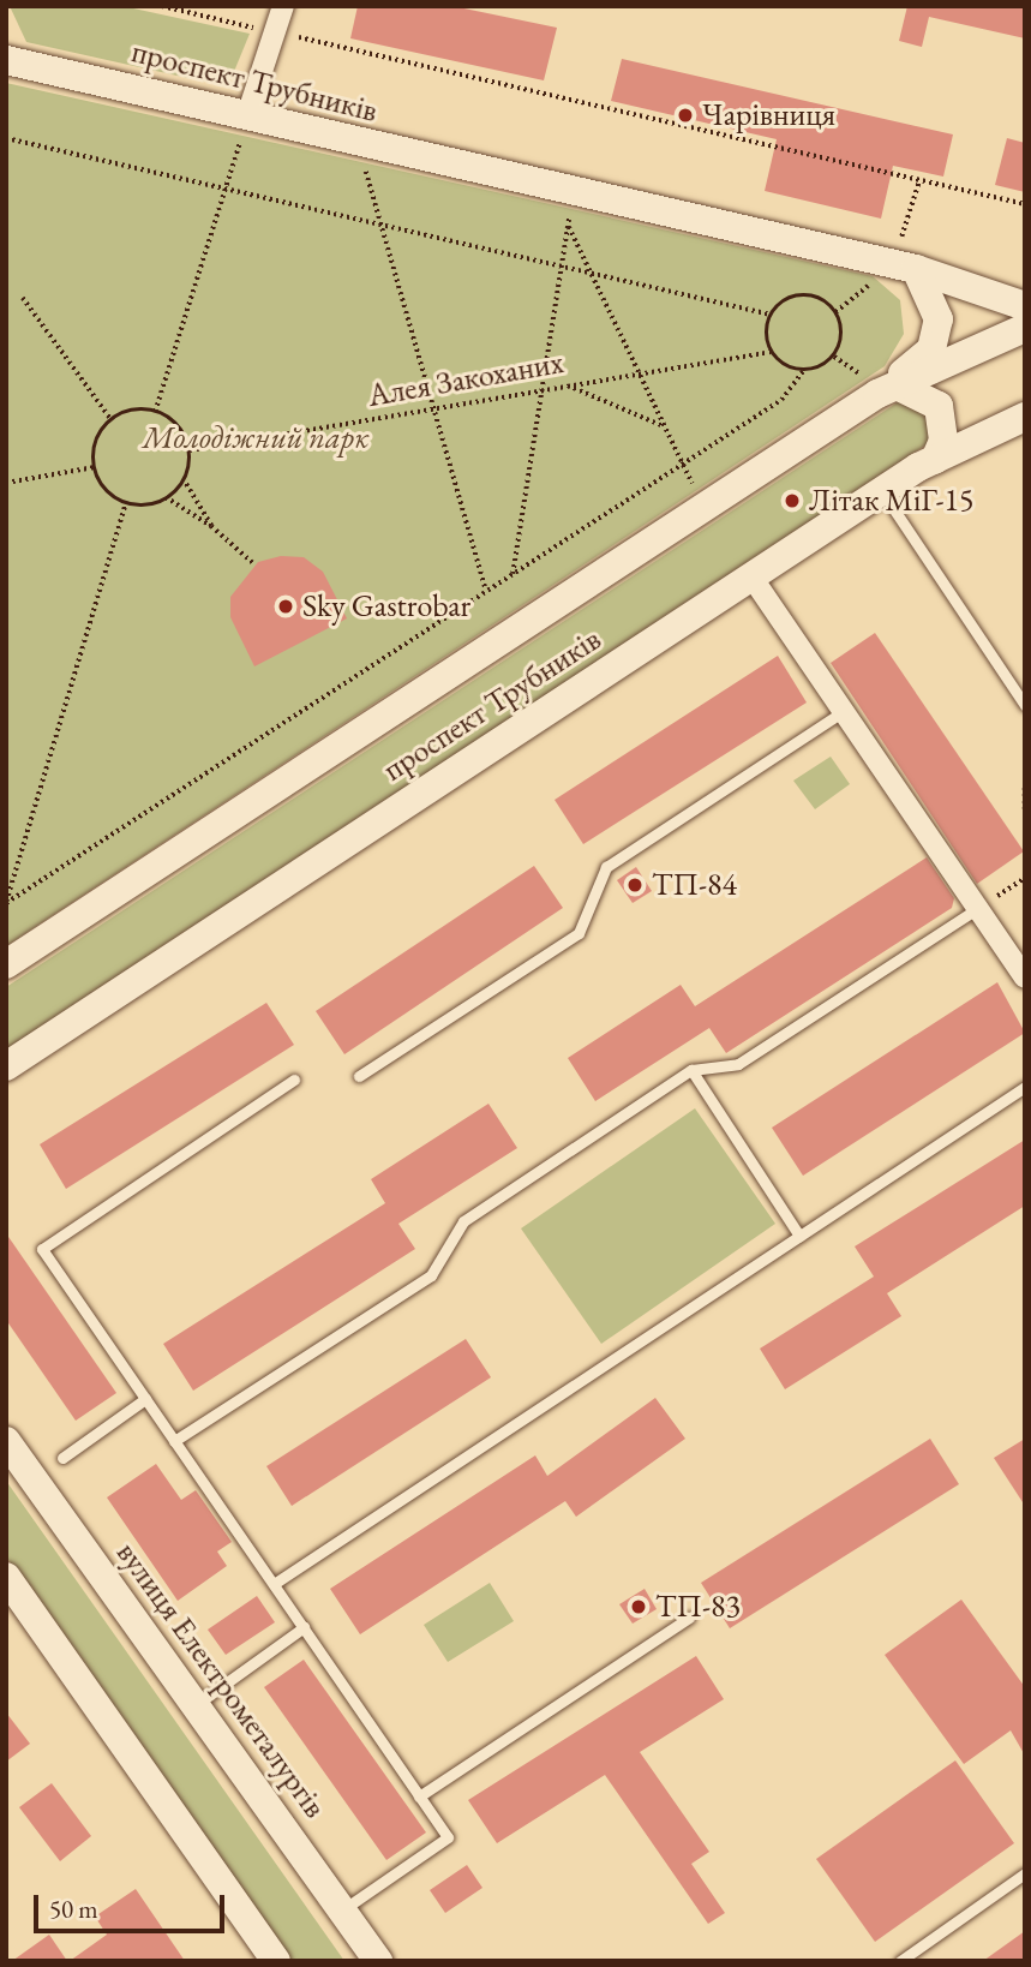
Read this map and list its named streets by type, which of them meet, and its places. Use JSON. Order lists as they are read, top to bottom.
{
  "streets": {
    "main road": ["проспект Трубників", "вулиця Електрометалургів"],
    "path": ["Алея Закоханих"]
  },
  "parks": ["Молодіжний парк"],
  "places": [
    "Чарівниця",
    "Літак МіГ-15",
    "Sky Gastrobar",
    "ТП-84",
    "ТП-83"
  ],
  "scale_bar": "50 m"
}
